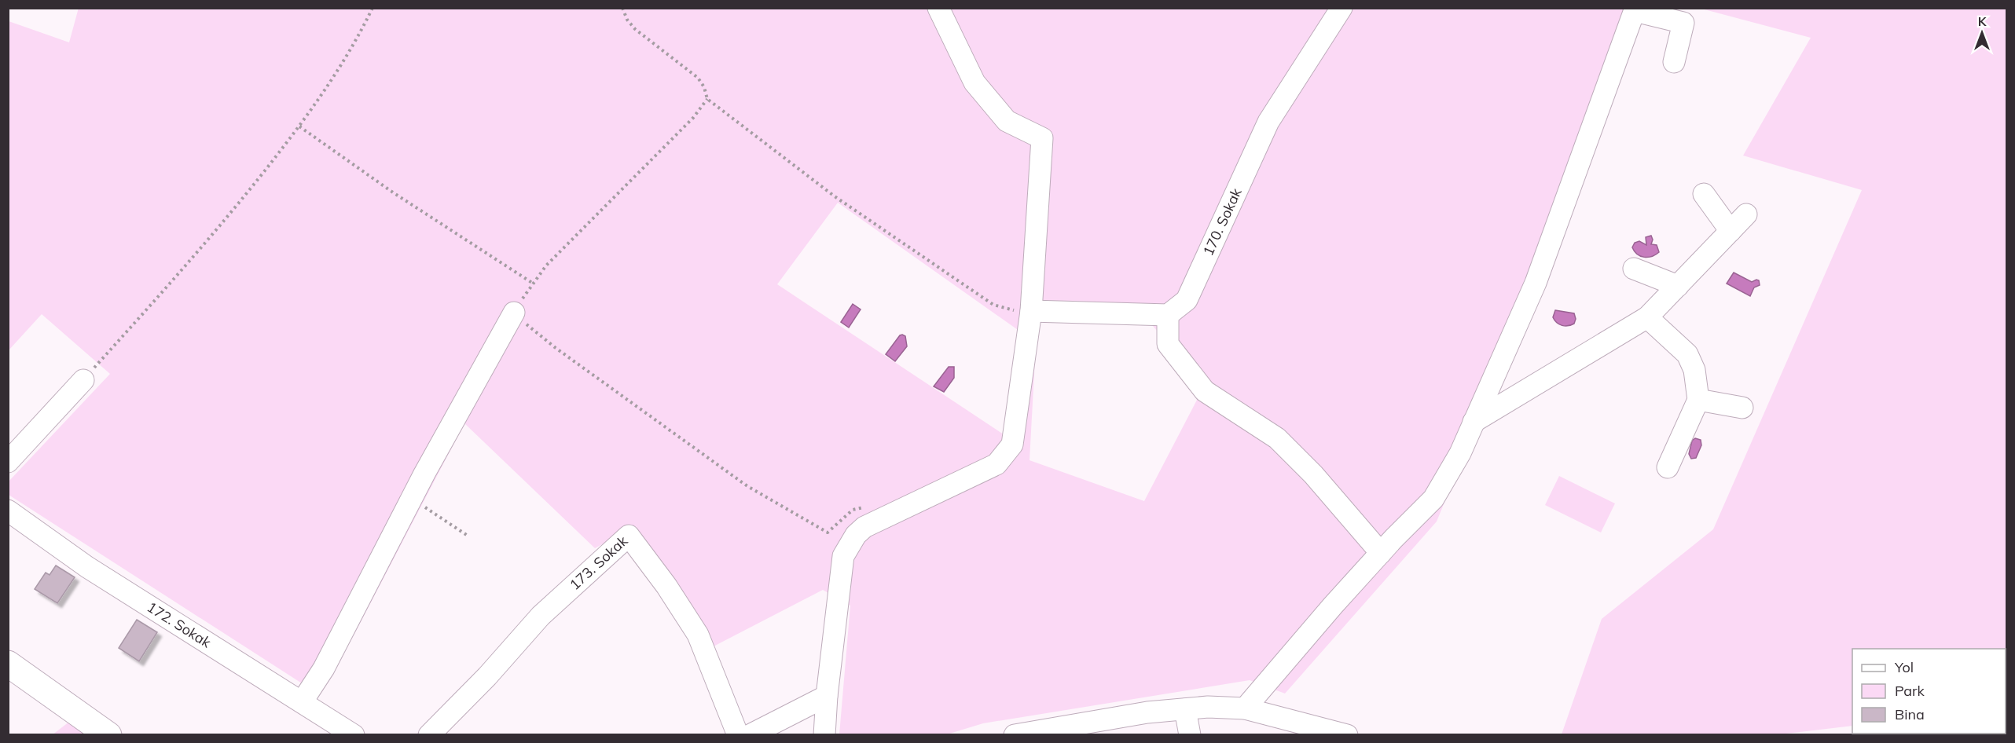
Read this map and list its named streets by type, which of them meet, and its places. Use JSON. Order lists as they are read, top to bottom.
{
  "streets": {
    "street": ["170. Sokak", "173. Sokak", "172. Sokak"]
  },
  "legend": ["Yol", "Park", "Bina"],
  "north": "top"
}
